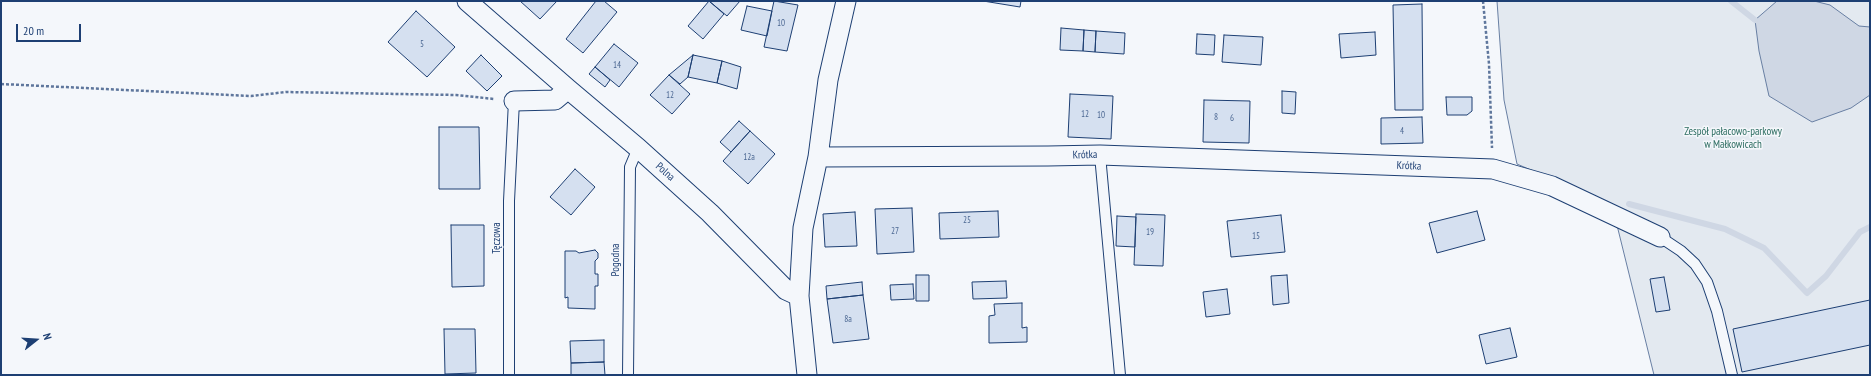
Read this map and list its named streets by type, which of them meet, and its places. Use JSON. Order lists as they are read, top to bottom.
{
  "streets": {
    "street": ["Krótka", "Polna"],
    "lane": ["Tęczowa", "Pogodna"]
  },
  "crossings": [
    ["Polna", "Pogodna"]
  ],
  "parks": ["Zespół pałacowo-parkowy w Małkowicach"],
  "house_numbers": [
    "10",
    "5",
    "14",
    "12",
    "12",
    "10",
    "8",
    "6",
    "4",
    "12a",
    "25",
    "27",
    "19",
    "15",
    "8a"
  ],
  "scale_bar": "20 m",
  "north": "right"
}
